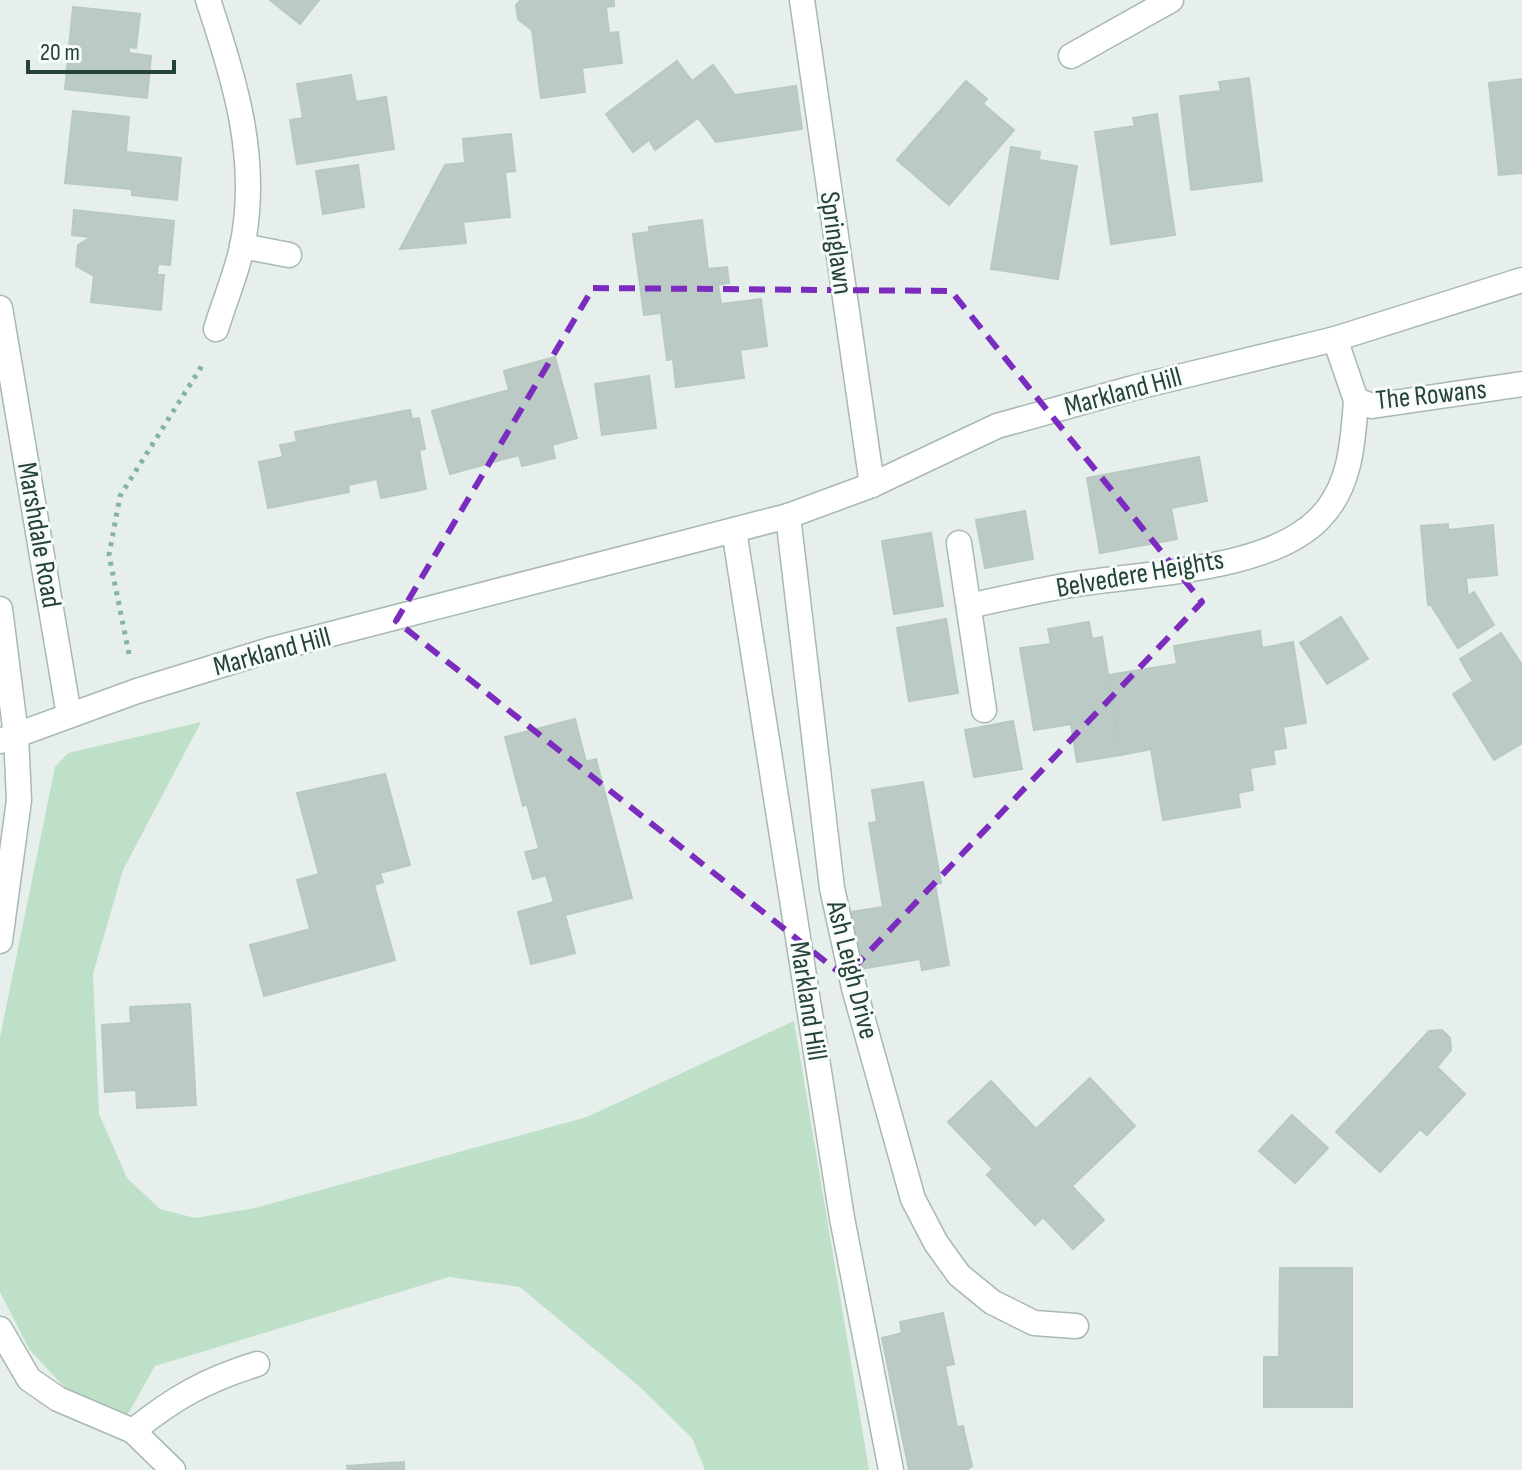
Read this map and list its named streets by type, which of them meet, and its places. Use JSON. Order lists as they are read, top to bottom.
{
  "streets": {
    "street": [
      "Springlawn",
      "Markland Hill",
      "The Rowans",
      "Marshdale Road",
      "Belvedere Heights",
      "Ash Leigh Drive"
    ]
  },
  "crossings": [
    ["Springlawn", "Markland Hill"],
    ["Markland Hill", "The Rowans"],
    ["Markland Hill", "Marshdale Road"],
    ["Markland Hill", "Ash Leigh Drive"],
    ["The Rowans", "Belvedere Heights"]
  ],
  "scale_bar": "20 m"
}
